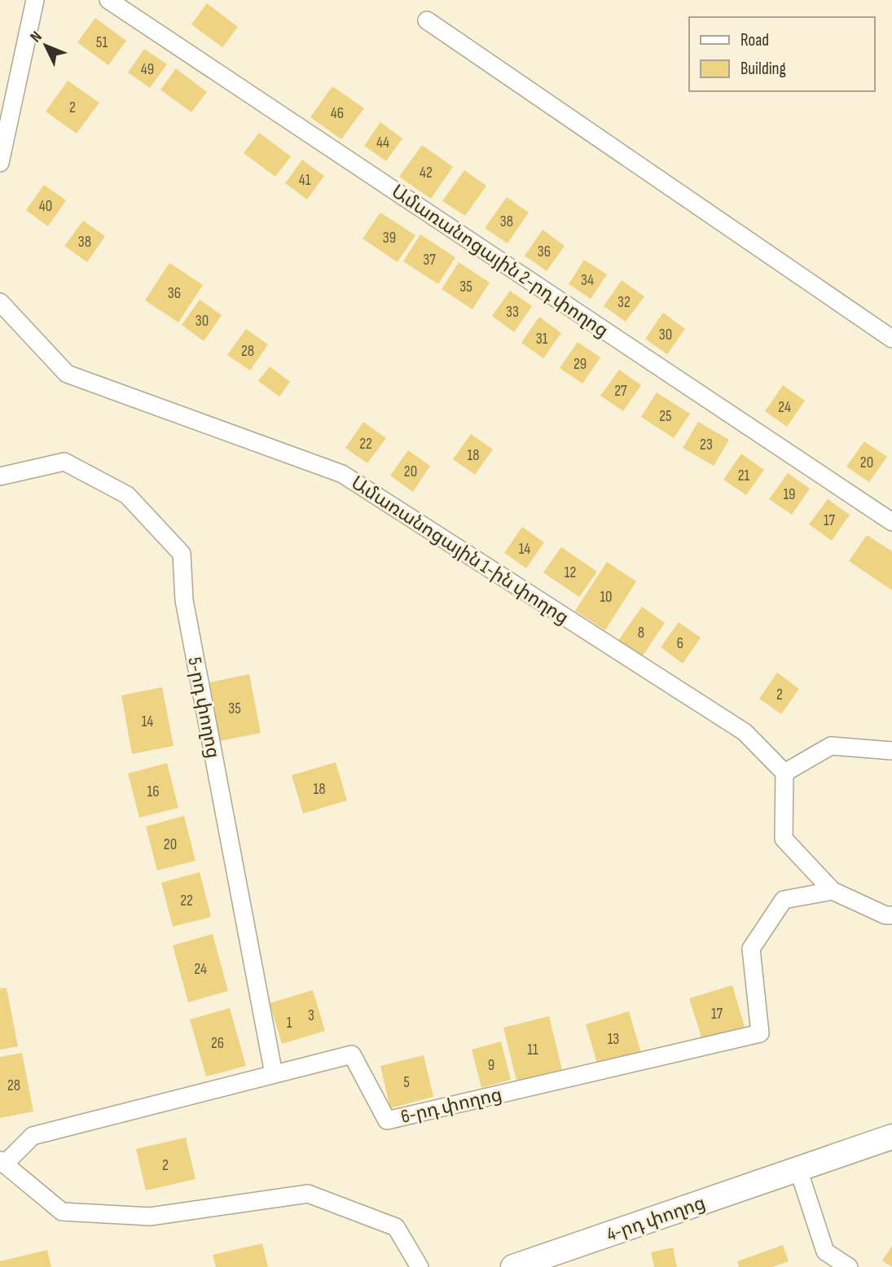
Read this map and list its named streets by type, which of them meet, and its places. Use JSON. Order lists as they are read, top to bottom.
{
  "streets": {
    "main road": ["4-րդ փողոց"],
    "street": [
      "Ամառանոցային 2-րդ փողոց",
      "Ամառանոցային 1-ին փողոց",
      "5-րդ փողոց",
      "6-րդ փողոց"
    ]
  },
  "crossings": [
    ["5-րդ փողոց", "6-րդ փողոց"]
  ],
  "house_numbers": [
    "51",
    "49",
    "2",
    "46",
    "44",
    "42",
    "41",
    "40",
    "38",
    "39",
    "38",
    "36",
    "37",
    "34",
    "35",
    "36",
    "32",
    "33",
    "30",
    "30",
    "31",
    "28",
    "29",
    "27",
    "24",
    "25",
    "22",
    "23",
    "18",
    "20",
    "20",
    "21",
    "19",
    "17",
    "14",
    "12",
    "10",
    "8",
    "6",
    "2",
    "35",
    "14",
    "18",
    "16",
    "20",
    "22",
    "24",
    "17",
    "3",
    "1",
    "13",
    "26",
    "11",
    "9",
    "5",
    "28",
    "2"
  ],
  "legend": ["Road", "Building"],
  "north": "top left"
}
